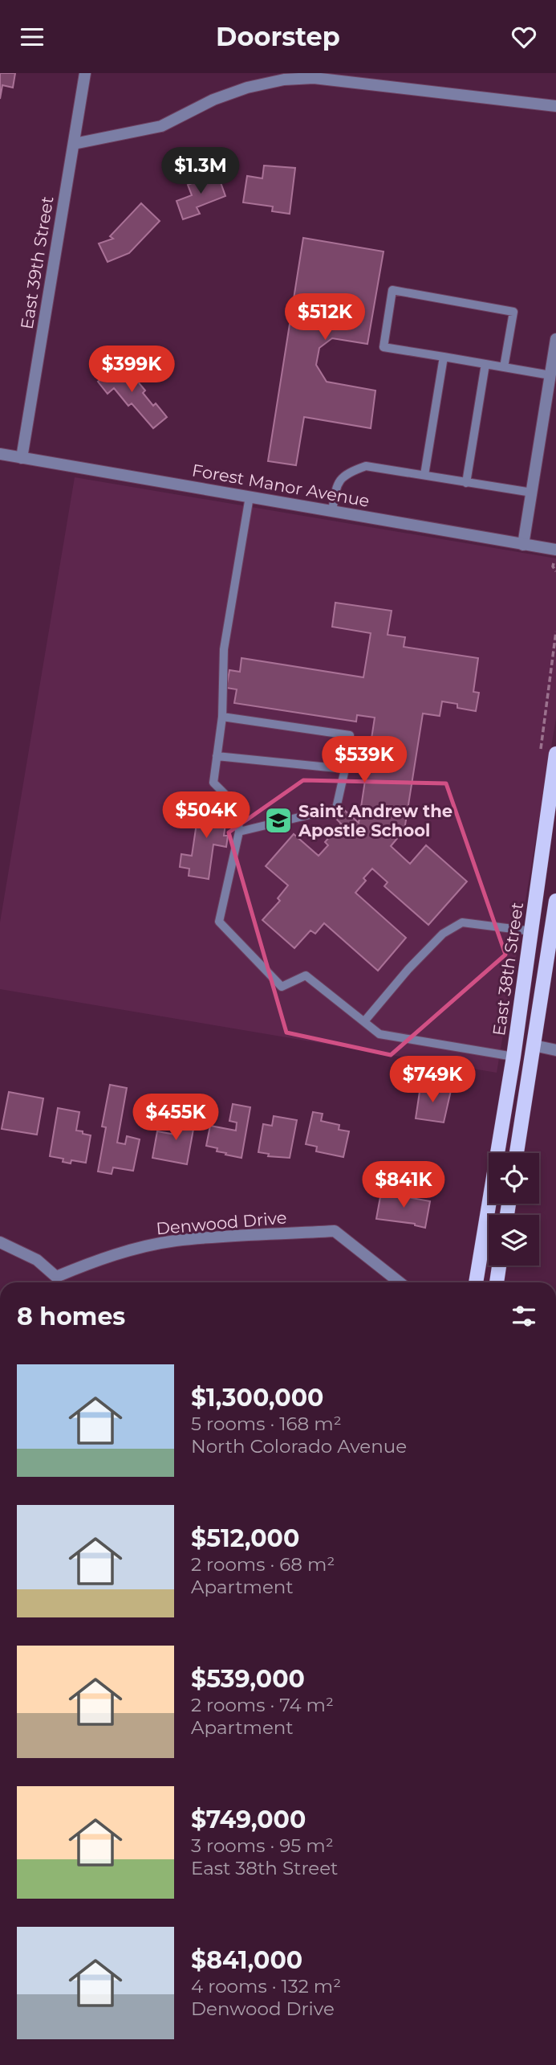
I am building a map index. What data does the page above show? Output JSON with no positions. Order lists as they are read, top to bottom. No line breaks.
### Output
{"streets":{"main road":["East 38th Street"],"street":["East 39th Street","Forest Manor Avenue","Denwood Drive"]},"crossings":[["East 39th Street","Forest Manor Avenue"]],"places":{"school or university":["Saint Andrew the Apostle School"]},"page":{"header":"Doorstep","price":["$1.3M","$512K","$399K","$539K","$504K","$749K","$455K","$841K"],"heading":"8 homes","list":[{"name":"$1,300,000","note":"5 rooms · 168 m² · North Colorado Avenue"},{"name":"$512,000","note":"2 rooms · 68 m² · Apartment"},{"name":"$539,000","note":"2 rooms · 74 m² · Apartment"},{"name":"$749,000","note":"3 rooms · 95 m² · East 38th Street"},{"name":"$841,000","note":"4 rooms · 132 m² · Denwood Drive"}]}}
